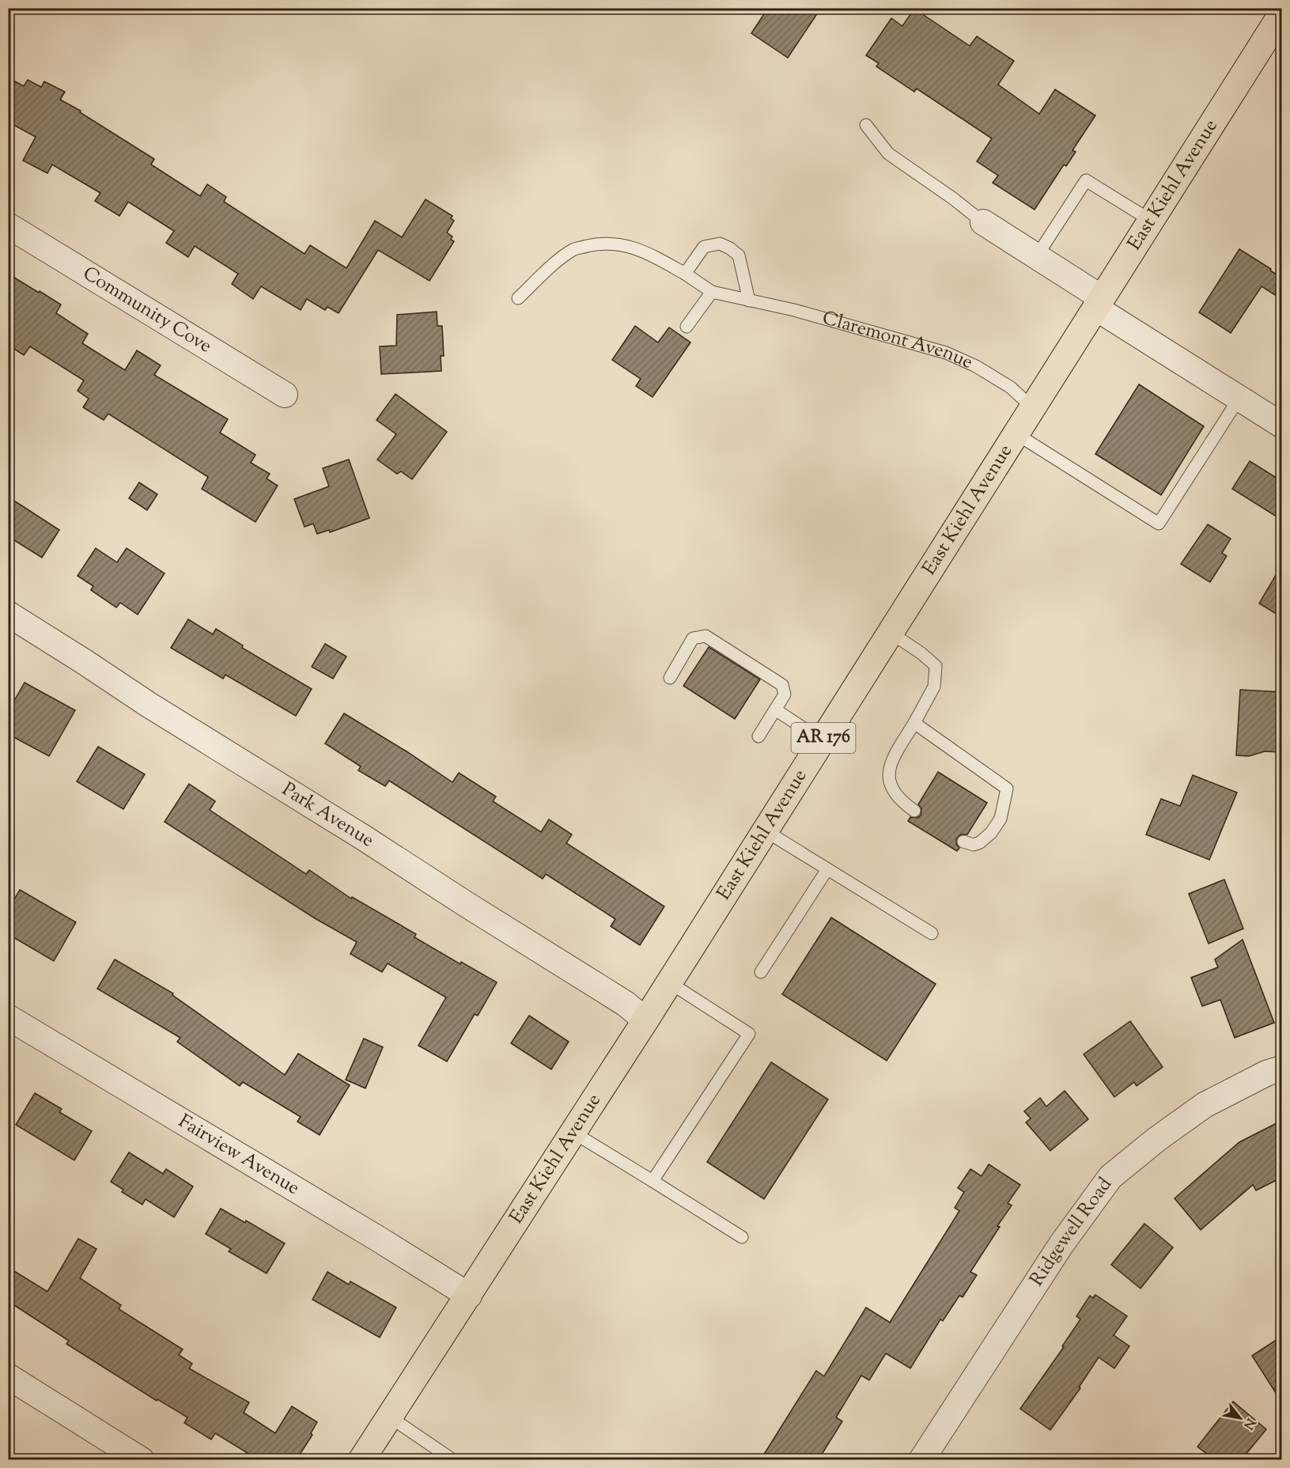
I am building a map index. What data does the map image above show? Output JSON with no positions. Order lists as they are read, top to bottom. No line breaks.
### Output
{"streets":{"main road":["East Kiehl Avenue","AR 176"],"street":["Community Cove","Park Avenue","Fairview Avenue","Ridgewell Road"],"lane":["Claremont Avenue"]},"crossings":[["East Kiehl Avenue","Claremont Avenue"],["East Kiehl Avenue","Park Avenue"],["East Kiehl Avenue","Fairview Avenue"]],"north":"bottom right"}
